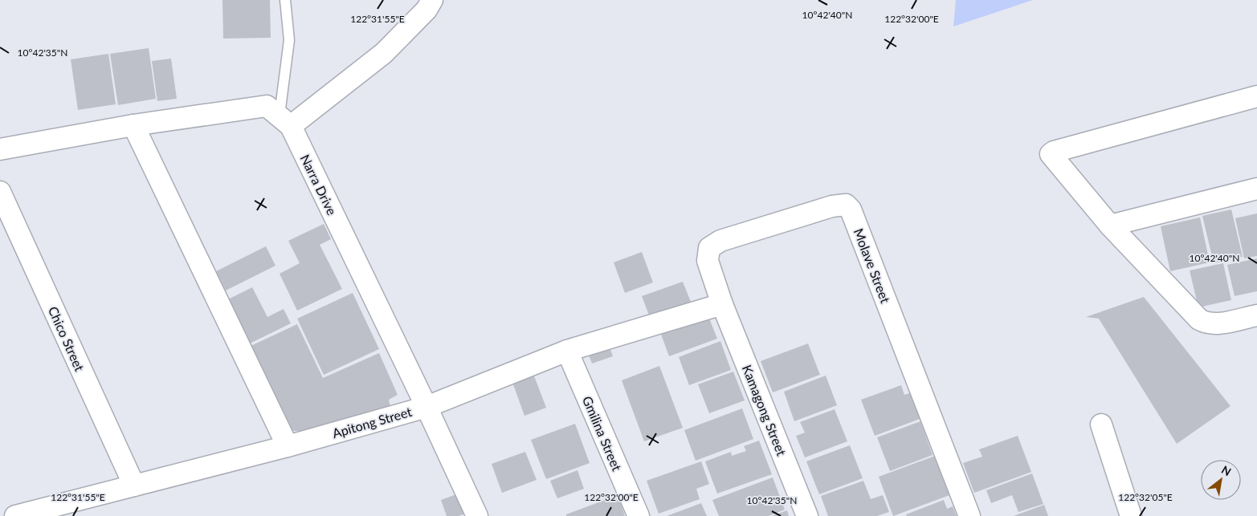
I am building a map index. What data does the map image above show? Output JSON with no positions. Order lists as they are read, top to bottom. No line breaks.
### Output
{"streets":{"street":["Narra Drive","Molave Street","Chico Street","Kamagong Street","Apitong Street","Gmilina Street"]},"crossings":[["Narra Drive","Apitong Street"],["Molave Street","Kamagong Street"],["Molave Street","Apitong Street"],["Chico Street","Apitong Street"],["Kamagong Street","Apitong Street"],["Apitong Street","Gmilina Street"]],"north":"top right","coordinates":["10°42'40\"N","122°31'55\"E","122°32'00\"E","10°42'35\"N","122°32'05\"E"]}
